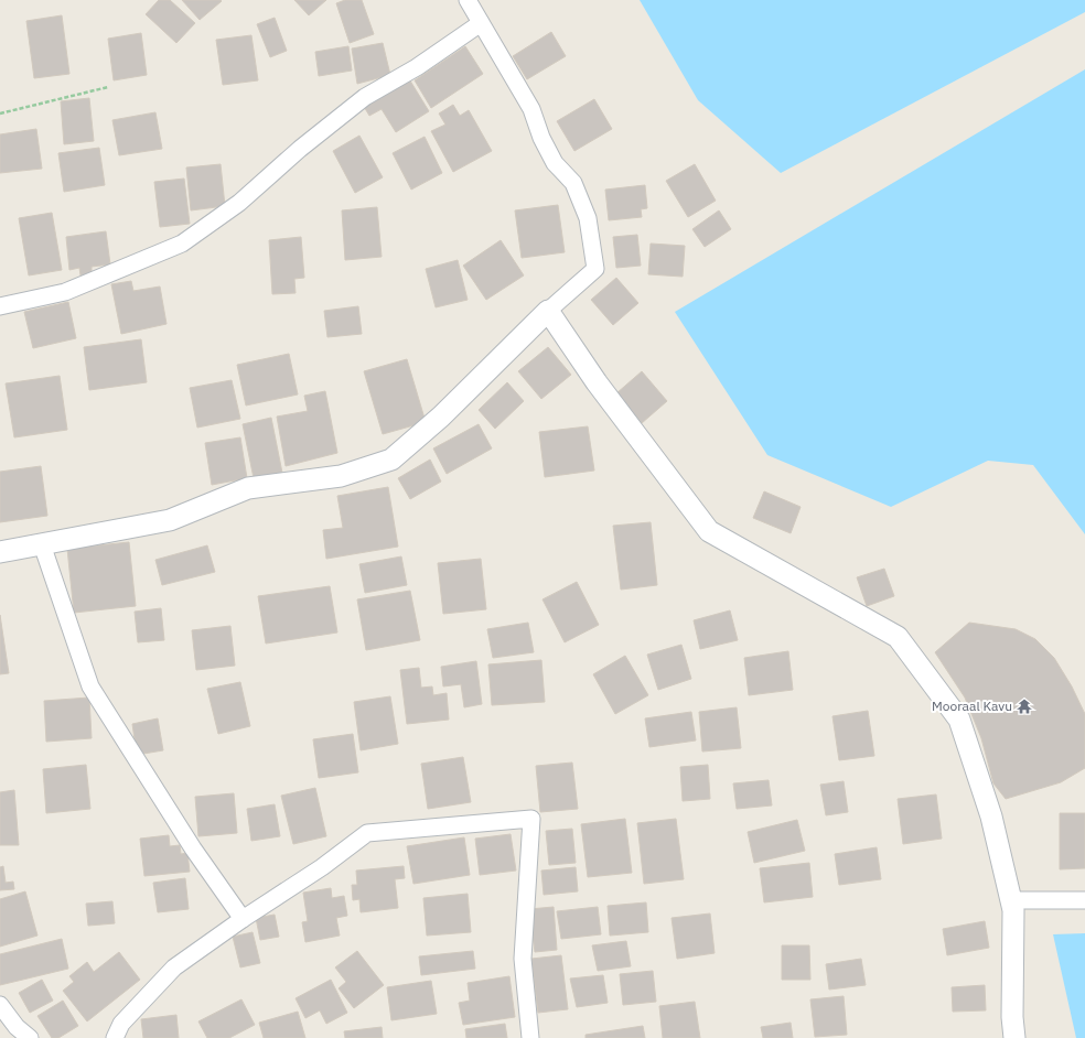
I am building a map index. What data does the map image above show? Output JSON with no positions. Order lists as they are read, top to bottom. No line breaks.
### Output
{"places":{"temple":["Mooraal Kavu"]}}
